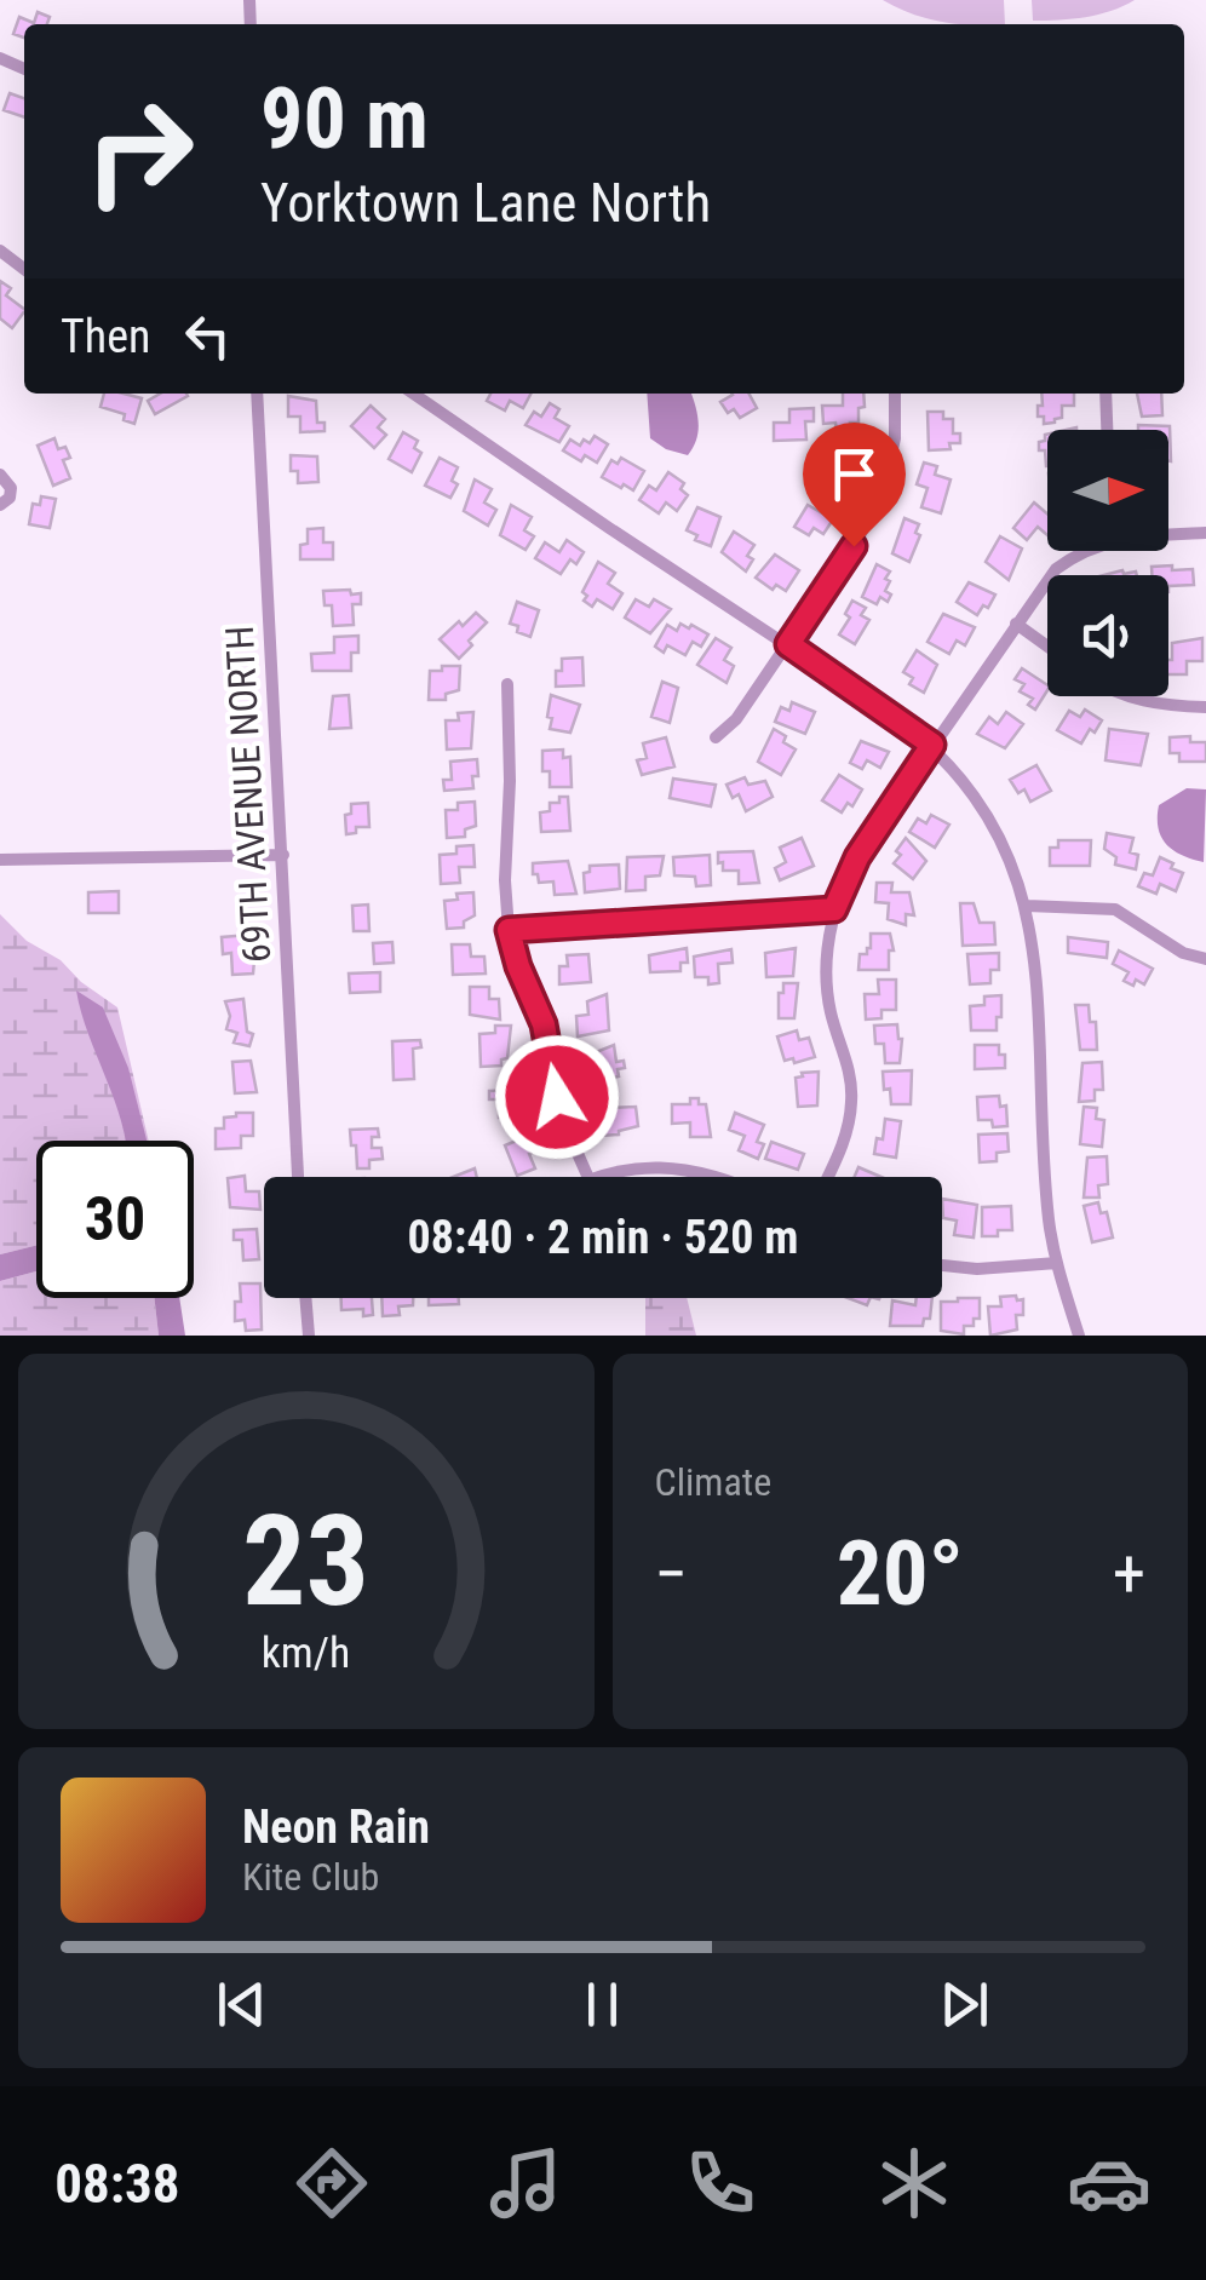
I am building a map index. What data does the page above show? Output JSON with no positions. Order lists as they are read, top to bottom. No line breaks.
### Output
{"streets":{"street":["69TH AVENUE NORTH"]},"north":"right","page":{"turn":["90 m","Yorktown Lane North"],"then":"Then","limit":"30","trip":"08:40 · 2 min · 520 m","tile":"Climate","heat":["−","20°","+"],"song":["Neon Rain","Kite Club"],"tabs":"08:38","gauge":["23","km/h"]}}
